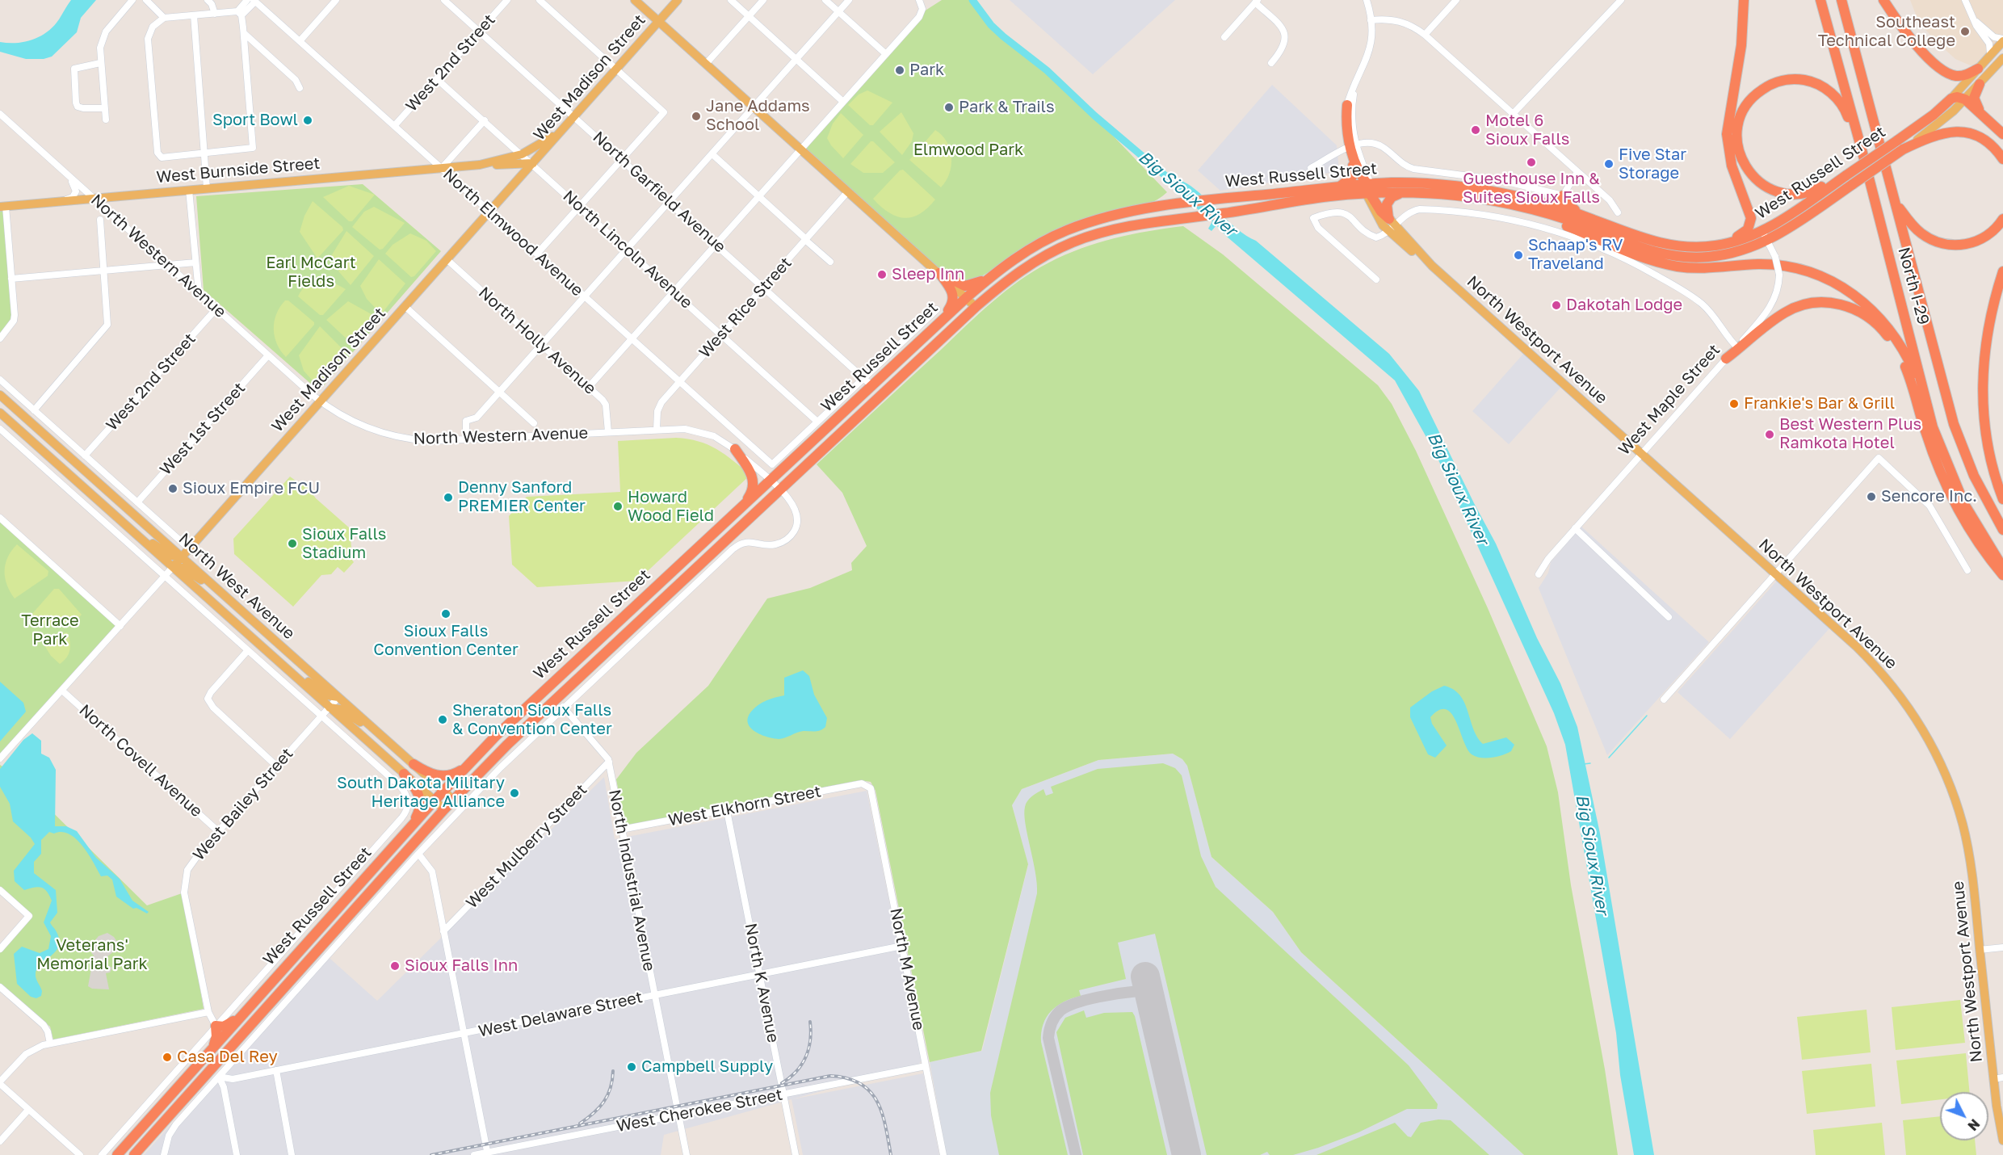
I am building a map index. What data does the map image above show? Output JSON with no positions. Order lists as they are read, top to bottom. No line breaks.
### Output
{"streets":{"highway":["West Russell Street","North I-29"],"main road":["West Madison Street","West Burnside Street","North Westport Avenue","North West Avenue"],"street":["West 2nd Street","North Garfield Avenue","North Elmwood Avenue","North Lincoln Avenue","North Western Avenue","West Rice Street","North Holly Avenue","West Maple Street","West 1st Street","North Covell Avenue","West Bailey Street","West Elkhorn Street","West Mulberry Street","North Industrial Avenue","North M Avenue","North K Avenue","West Delaware Street","West Cherokee Street"]},"crossings":[["West 2nd Street","North Garfield Avenue"],["West 2nd Street","North Elmwood Avenue"],["West 2nd Street","North Lincoln Avenue"],["West 2nd Street","North Western Avenue"],["West 2nd Street","North West Avenue"],["West Madison Street","West Burnside Street"],["West Madison Street","North Garfield Avenue"],["West Madison Street","North Elmwood Avenue"],["West Madison Street","North Lincoln Avenue"],["West Madison Street","North Western Avenue"],["West Madison Street","North Holly Avenue"],["West Madison Street","North West Avenue"],["West Madison Street","North Covell Avenue"],["West Burnside Street","North Elmwood Avenue"],["West Burnside Street","North Lincoln Avenue"],["West Burnside Street","North Western Avenue"],["West Russell Street","North Garfield Avenue"],["West Russell Street","North Elmwood Avenue"],["West Russell Street","North Lincoln Avenue"],["West Russell Street","North Western Avenue"],["West Russell Street","West Maple Street"],["West Russell Street","North West Avenue"],["West Russell Street","West Bailey Street"],["North Garfield Avenue","West Rice Street"],["North Elmwood Avenue","West Rice Street"],["North Lincoln Avenue","West Rice Street"],["North Western Avenue","West Rice Street"],["North Western Avenue","North Holly Avenue"],["North Western Avenue","West 1st Street"],["North Westport Avenue","West Maple Street"],["West 1st Street","North West Avenue"],["North West Avenue","West Bailey Street"],["North Covell Avenue","West Bailey Street"],["West Elkhorn Street","North Industrial Avenue"],["West Elkhorn Street","North M Avenue"],["West Elkhorn Street","North K Avenue"],["West Mulberry Street","North Industrial Avenue"],["North Industrial Avenue","West Delaware Street"],["North Industrial Avenue","West Cherokee Street"],["North M Avenue","West Delaware Street"],["North M Avenue","West Cherokee Street"],["North K Avenue","West Delaware Street"],["North K Avenue","West Cherokee Street"]],"water":["Big Sioux River"],"parks":["Elmwood Park","Earl McCart Fields","Terrace Park","Veterans' Memorial Park"],"places":["Southeast Technical College","Park","Park & Trails","Jane Addams School","Sport Bowl","Motel 6 Sioux Falls","Guesthouse Inn & Suites Sioux Falls","Five Star Storage","Schaap's RV Traveland","Sleep Inn","Dakotah Lodge","Frankie's Bar & Grill","Best Western Plus Ramkota Hotel","Sioux Empire FCU","Sencore Inc.","Denny Sanford PREMIER Center","Howard Wood Field","Sioux Falls Stadium","Sioux Falls Convention Center","Sheraton Sioux Falls & Convention Center","South Dakota Military Heritage Alliance","Sioux Falls Inn","Casa Del Rey","Campbell Supply"],"north":"bottom right"}
